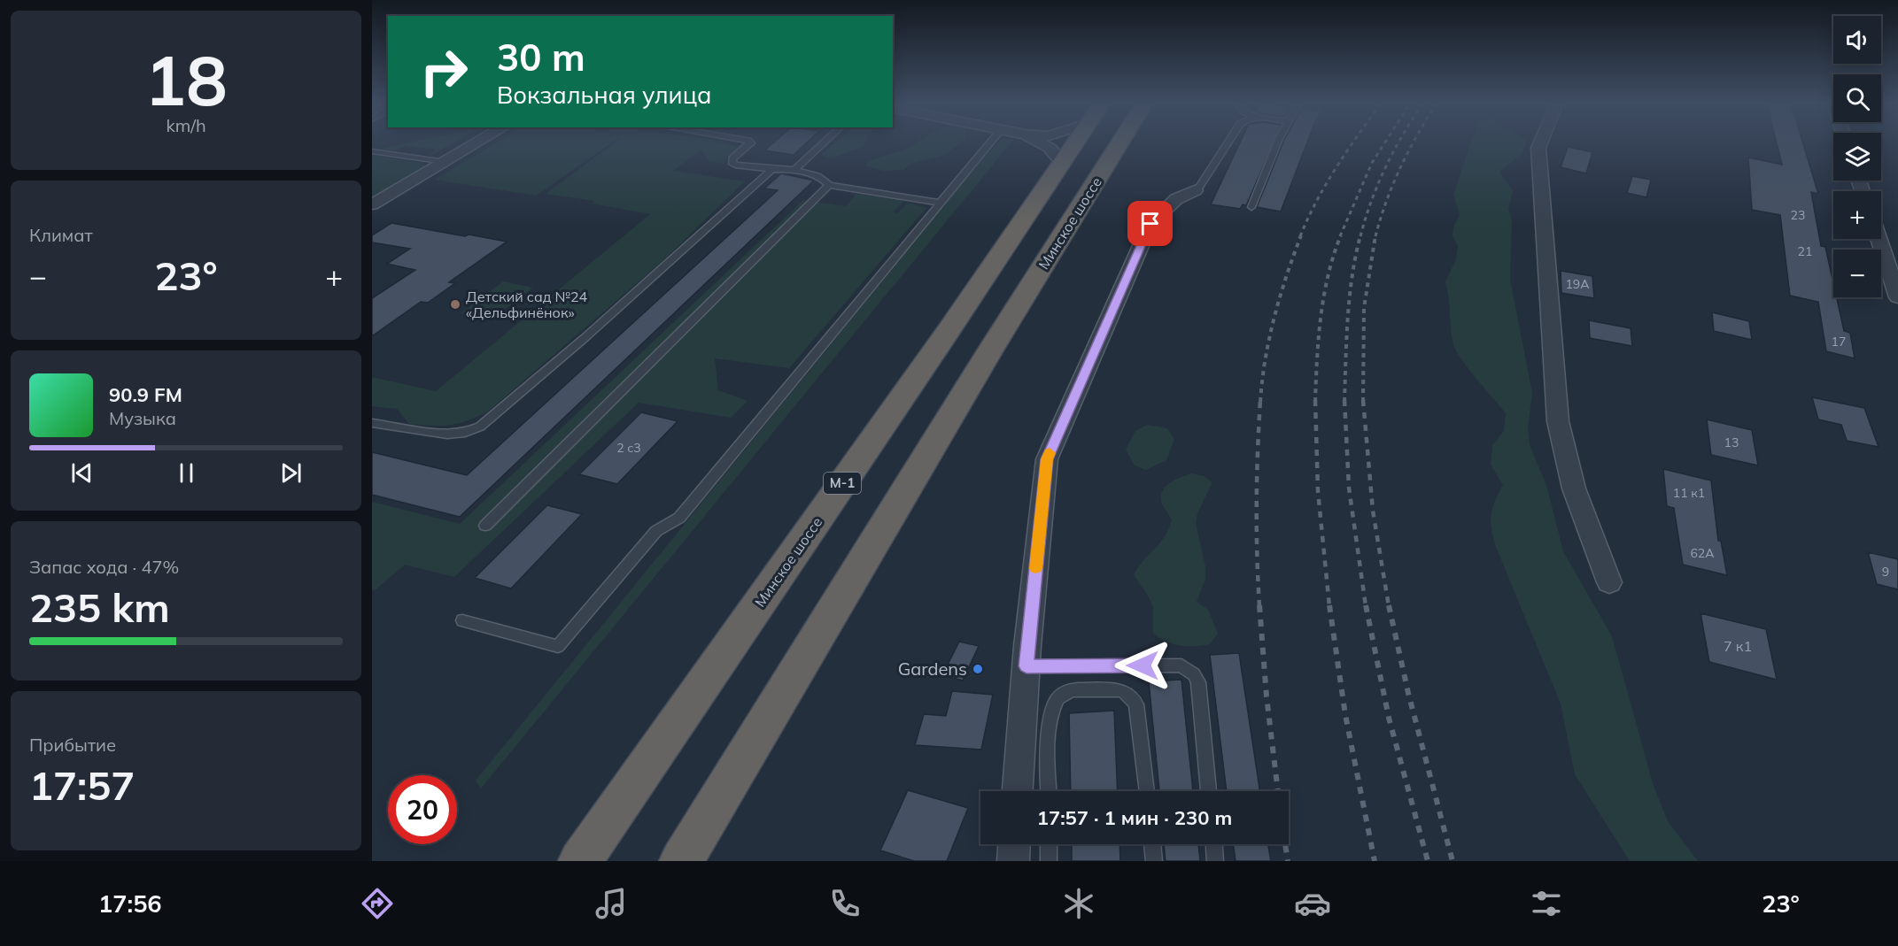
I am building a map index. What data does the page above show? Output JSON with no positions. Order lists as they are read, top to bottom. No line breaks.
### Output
{"streets":{"highway":["Минское шоссе","М-1"]},"places":["Детский сад №24 «Дельфинёнок»","Gardens"],"house_numbers":["23","21","19А","17","13","2 с3","11 к1","62А","9","7 к1"],"page":{"tile":[["18","km/h"],"Климат",["Запас хода · 47%","235 km"],["Прибытие","17:57"]],"map_buttons":["+","−"],"turn":["30 m","Вокзальная улица"],"heat":["−","23°","+"],"song":["90.9 FM","Музыка"],"limit":"20","trip":"17:57 · 1 мин · 230 m","tabs":["17:56","23°"]}}
